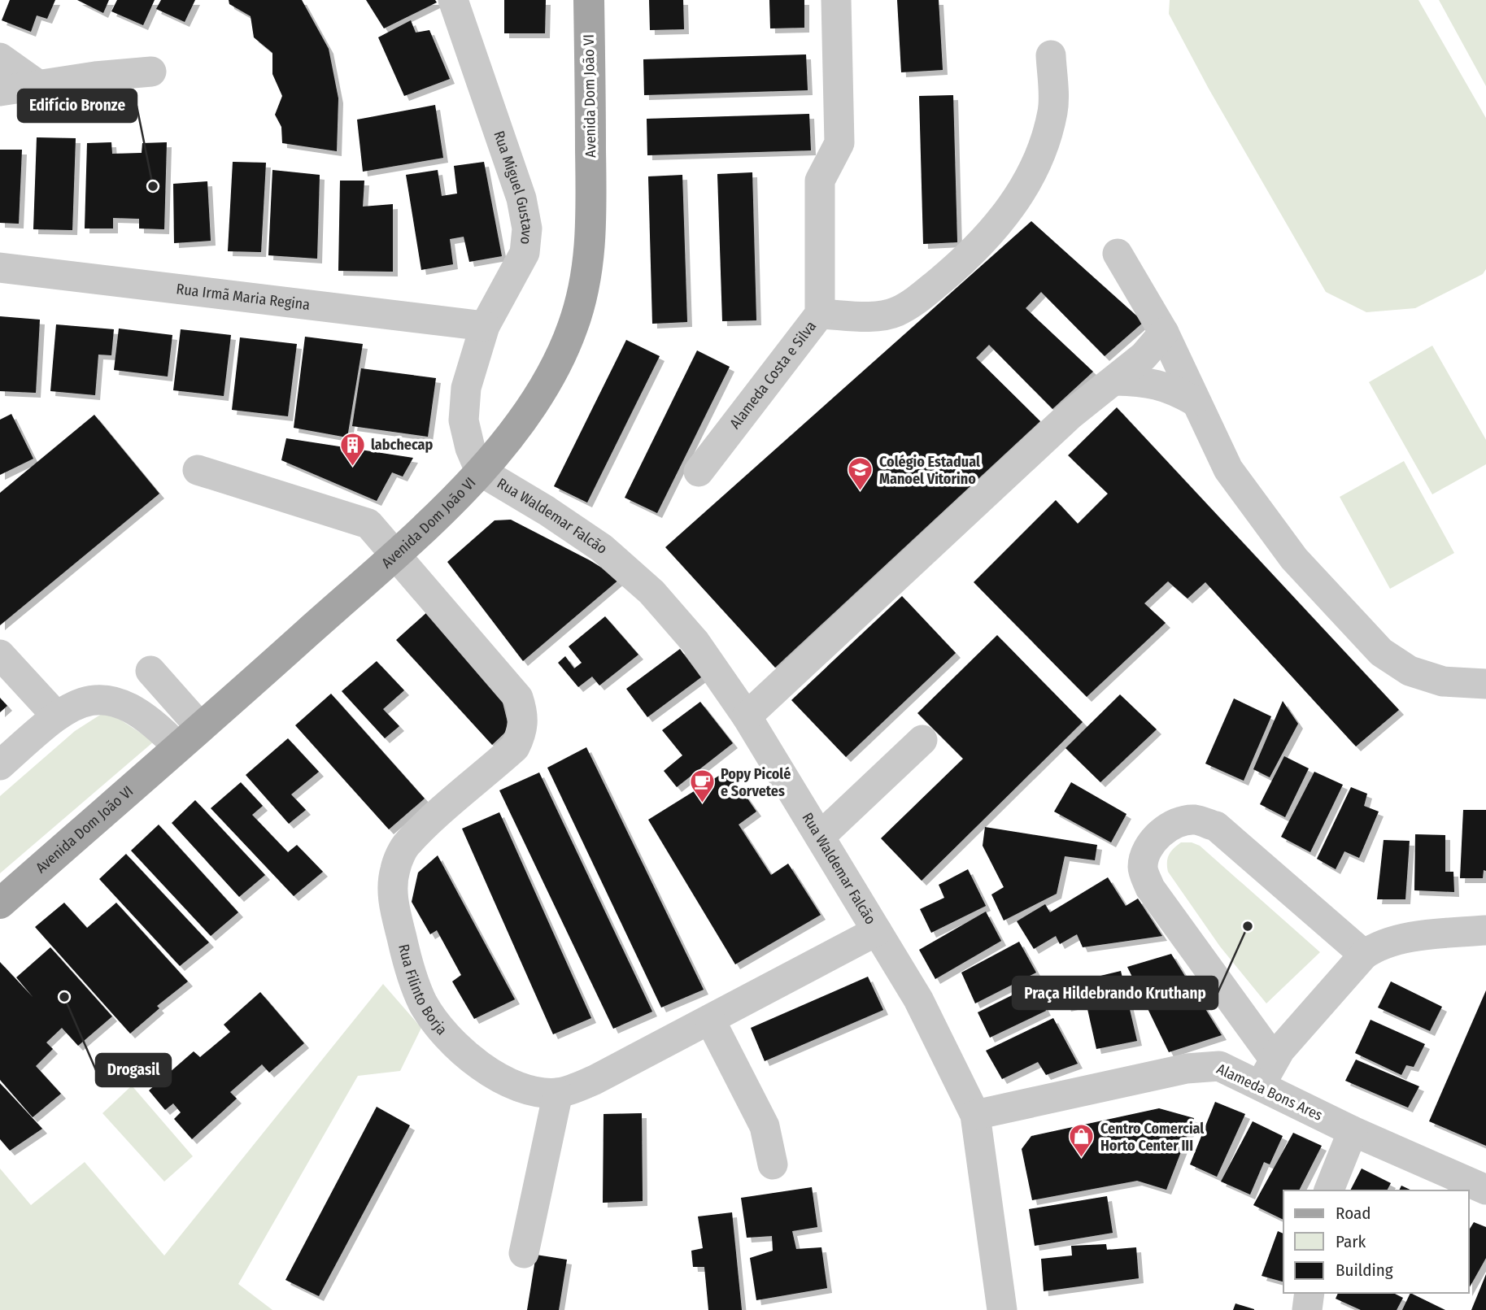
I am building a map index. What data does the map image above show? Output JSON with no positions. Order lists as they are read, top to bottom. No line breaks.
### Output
{"streets":{"main road":["Avenida Dom João VI"],"street":["Rua Miguel Gustavo","Rua Irmã Maria Regina","Alameda Costa e Silva","Rua Waldemar Falcão","Rua Filinto Borja","Alameda Bons Ares"]},"crossings":[["Avenida Dom João VI","Rua Miguel Gustavo"],["Avenida Dom João VI","Rua Waldemar Falcão"],["Avenida Dom João VI","Rua Filinto Borja"],["Rua Miguel Gustavo","Rua Irmã Maria Regina"],["Rua Miguel Gustavo","Rua Waldemar Falcão"],["Rua Waldemar Falcão","Rua Filinto Borja"],["Rua Waldemar Falcão","Alameda Bons Ares"]],"places":{"other":["Edifício Bronze","Praça Hildebrando Kruthanp","Drogasil"],"building":["labchecap"],"school or university":["Colégio Estadual Manoel Vitorino"],"cafe":["Popy Picolé e Sorvetes"],"shop":["Centro Comercial Horto Center III"]},"legend":["Road","Park","Building"]}
